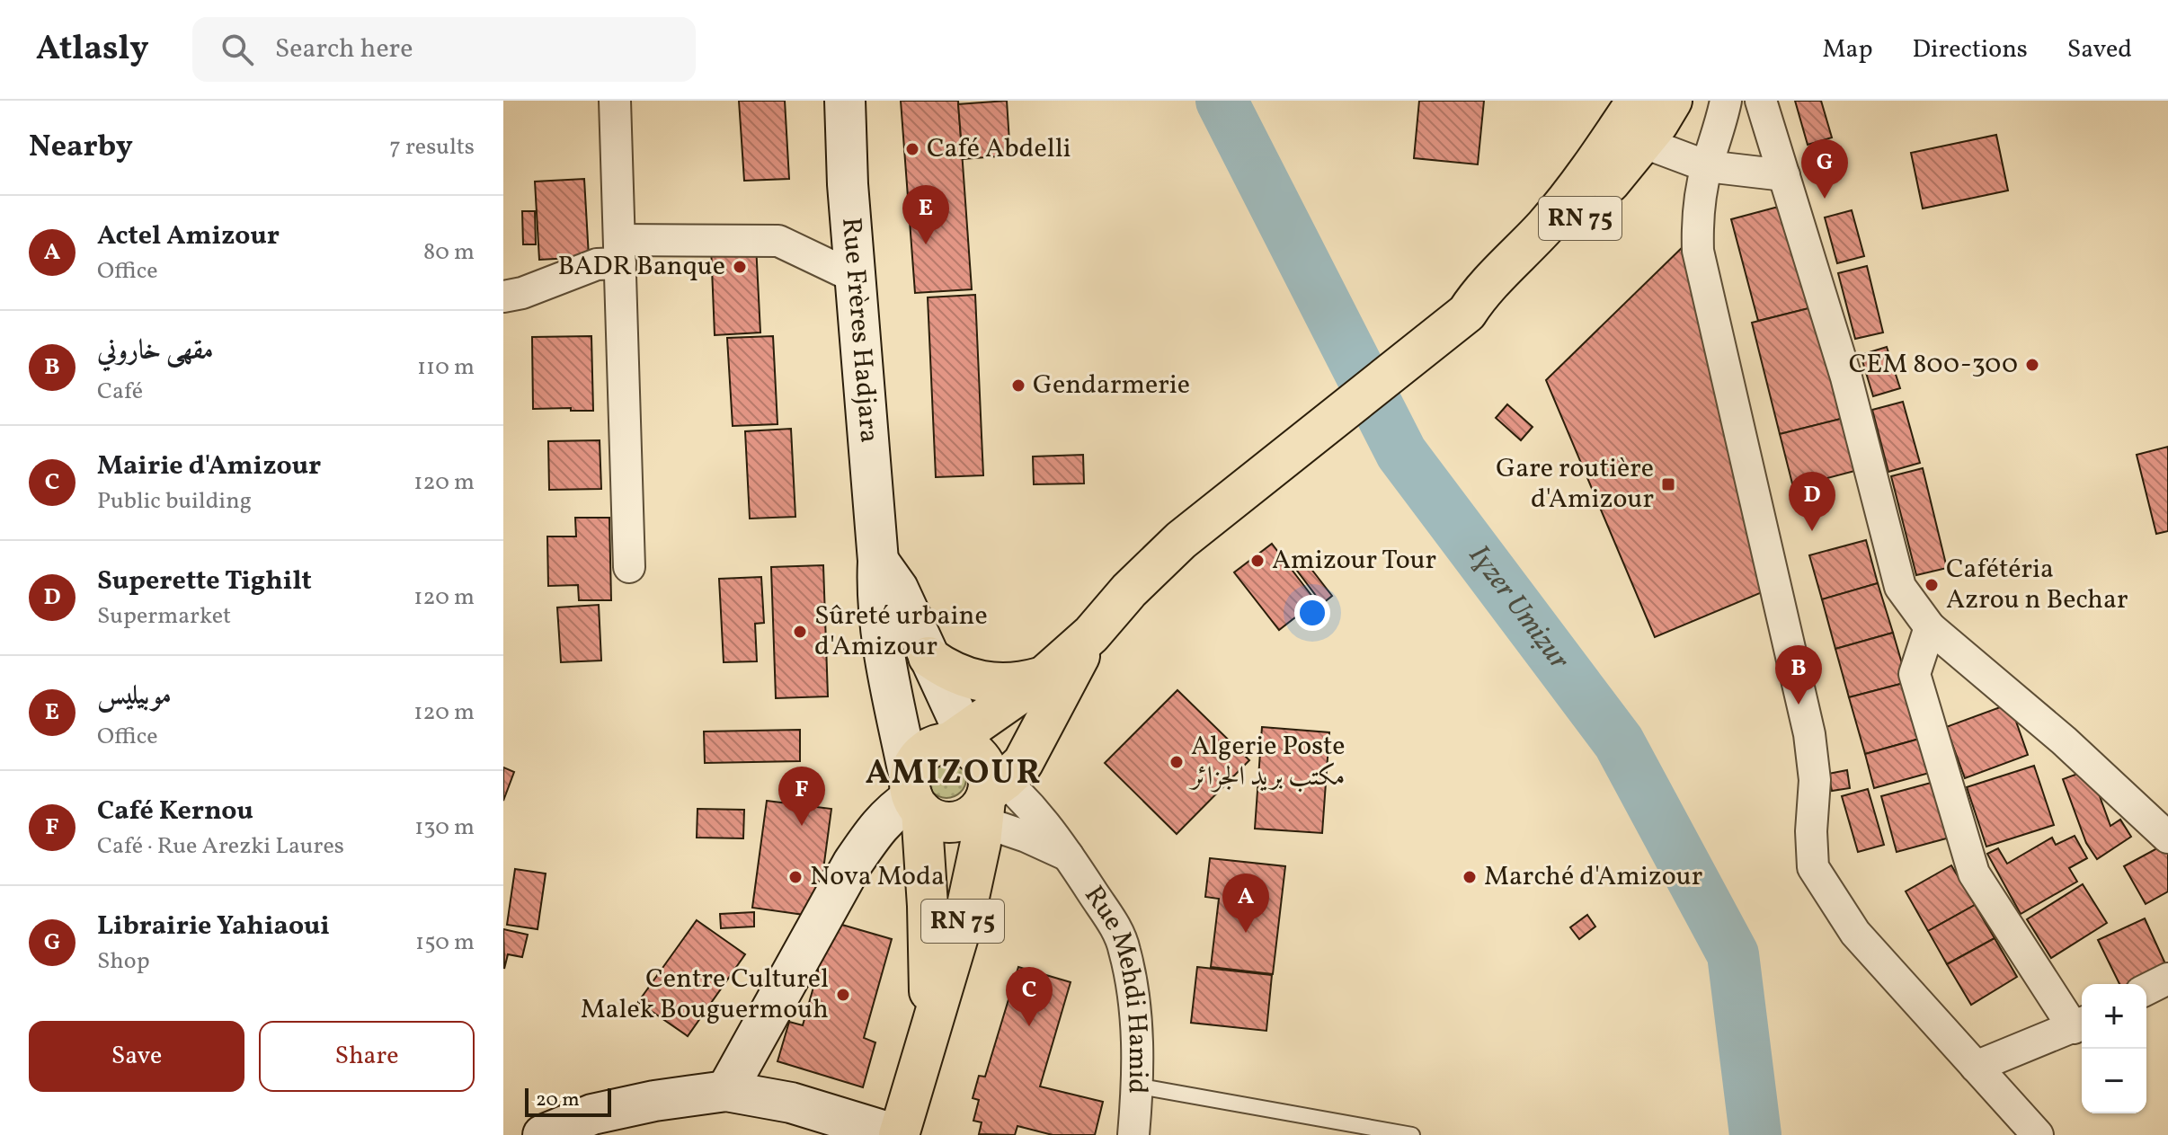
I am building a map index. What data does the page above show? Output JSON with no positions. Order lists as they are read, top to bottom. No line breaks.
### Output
{"streets":{"main road":["RN 75","Rue Frères Hadjara"],"street":["Rue Mehdi Hamid"]},"crossings":[["RN 75","Rue Frères Hadjara"],["RN 75","Rue Mehdi Hamid"],["Rue Frères Hadjara","Rue Mehdi Hamid"]],"districts":["AMIZOUR"],"water":["Iɣzer Umiẓur"],"places":{"other":["Café Abdelli","BADR Banque","CEM 800-300","Gendarmerie","Amizour Tour","Cafétéria Azrou n Bechar","Sûreté urbaine d'Amizour","Algerie Poste مكتب بريد الجزائر","Nova Moda","Marché d'Amizour","Centre Culturel Malek Bouguermouh"],"transit":["Gare routière d'Amizour"]},"scale_bar":"20 m","page":{"header":"Atlasly","search":"Search here","nav":["Map","Directions","Saved"],"heading":["Nearby","7 results"],"pins":["G","E","D","B","F","A","C"],"list":[{"mark":"A","name":"Actel Amizour","note":"Office","value":"80 m"},{"mark":"B","name":"مقهى خاروني","note":"Café","value":"110 m"},{"mark":"C","name":"Mairie d'Amizour","note":"Public building","value":"120 m"},{"mark":"D","name":"Superette Tighilt","note":"Supermarket","value":"120 m"},{"mark":"E","name":"موبيليس","note":"Office","value":"120 m"},{"mark":"F","name":"Café Kernou","note":"Café · Rue Arezki Laures","value":"130 m"},{"mark":"G","name":"Librairie Yahiaoui","note":"Shop","value":"150 m"}],"map_buttons":["+","−"],"buttons":["Save","Share"],"scale":"20 m"}}
